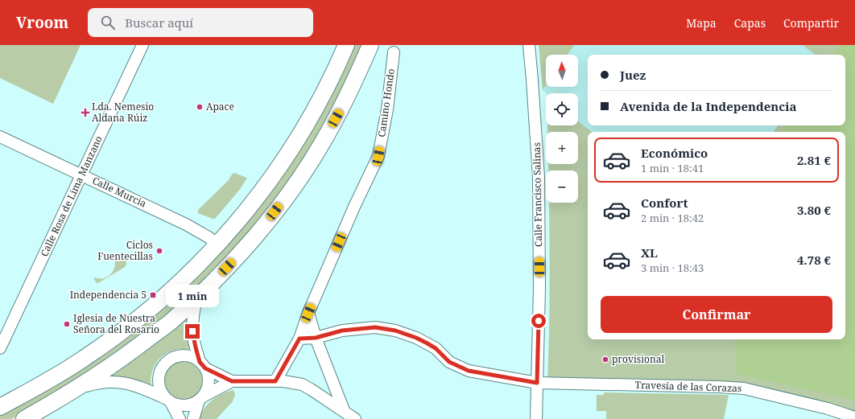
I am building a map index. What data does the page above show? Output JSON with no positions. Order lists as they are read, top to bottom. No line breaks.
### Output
{"streets":{"street":["Camino Hondo","Calle Murcia","Calle Francisco Salinas","Calle Rosa de Lima Manzano","Travesía de las Corazas"]},"crossings":[["Calle Murcia","Calle Rosa de Lima Manzano"],["Calle Francisco Salinas","Travesía de las Corazas"]],"places":{"other":["Apace","Ciclos Fuentecillas","Iglesia de Nuestra Señora del Rosario","provisional"],"health":["Lda. Nemesio Aldana Rúiz"],"transit":["Independencia 5"]},"north":"top","page":{"header":"Vroom","search":"Buscar aquí","nav":["Mapa","Capas","Compartir"],"map_buttons":["+","−"],"banner":["Juez","Avenida de la Independencia"],"list":[{"name":"Económico","note":"1 min · 18:41","value":"2.81 €"},{"name":"Confort","note":"2 min · 18:42","value":"3.80 €"},{"name":"XL","note":"3 min · 18:43","value":"4.78 €"}],"bubble":"1 min","buttons":"Confirmar"}}
